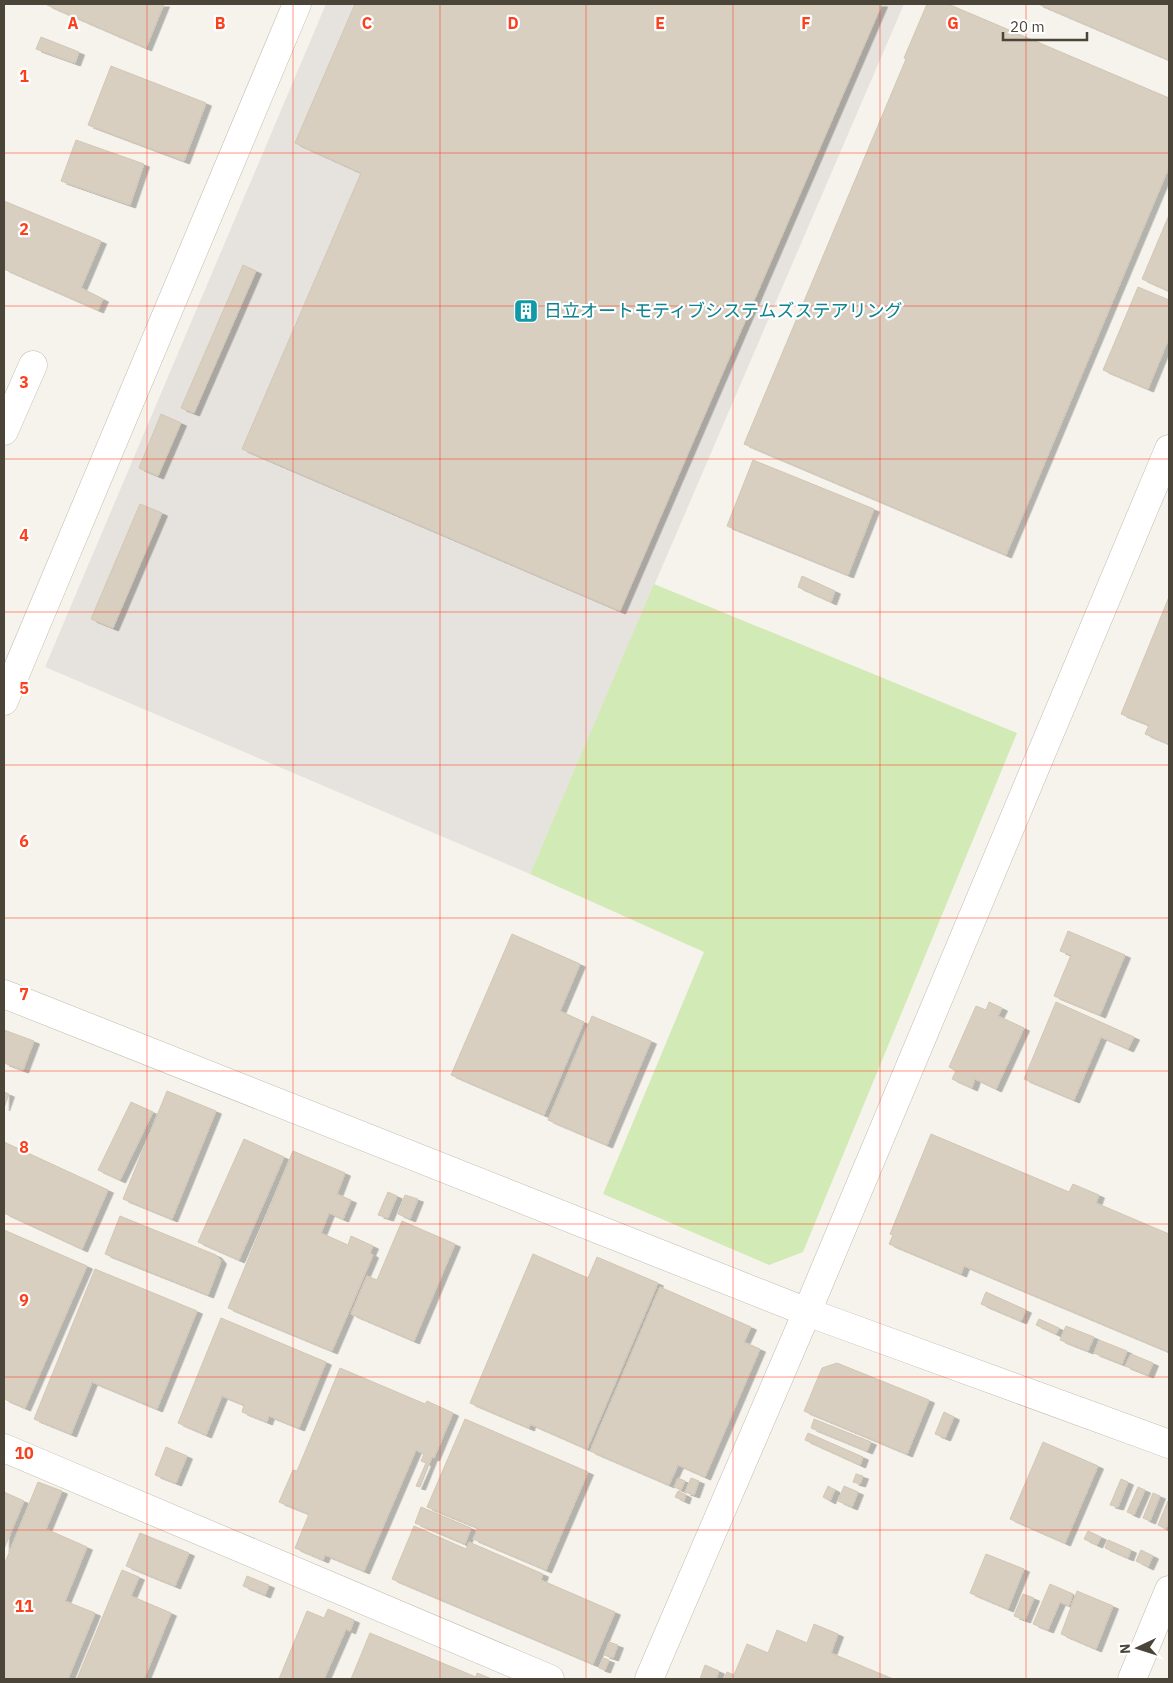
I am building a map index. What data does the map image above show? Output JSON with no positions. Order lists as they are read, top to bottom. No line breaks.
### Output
{"places":{"building":["日立オートモティブシステムズステアリング"]},"scale_bar":"20 m","north":"left","grid":{"columns":["A","B","C","D","E","F","G"],"rows":["1","2","3","4","5","6","7","8","9","10","11"]}}
